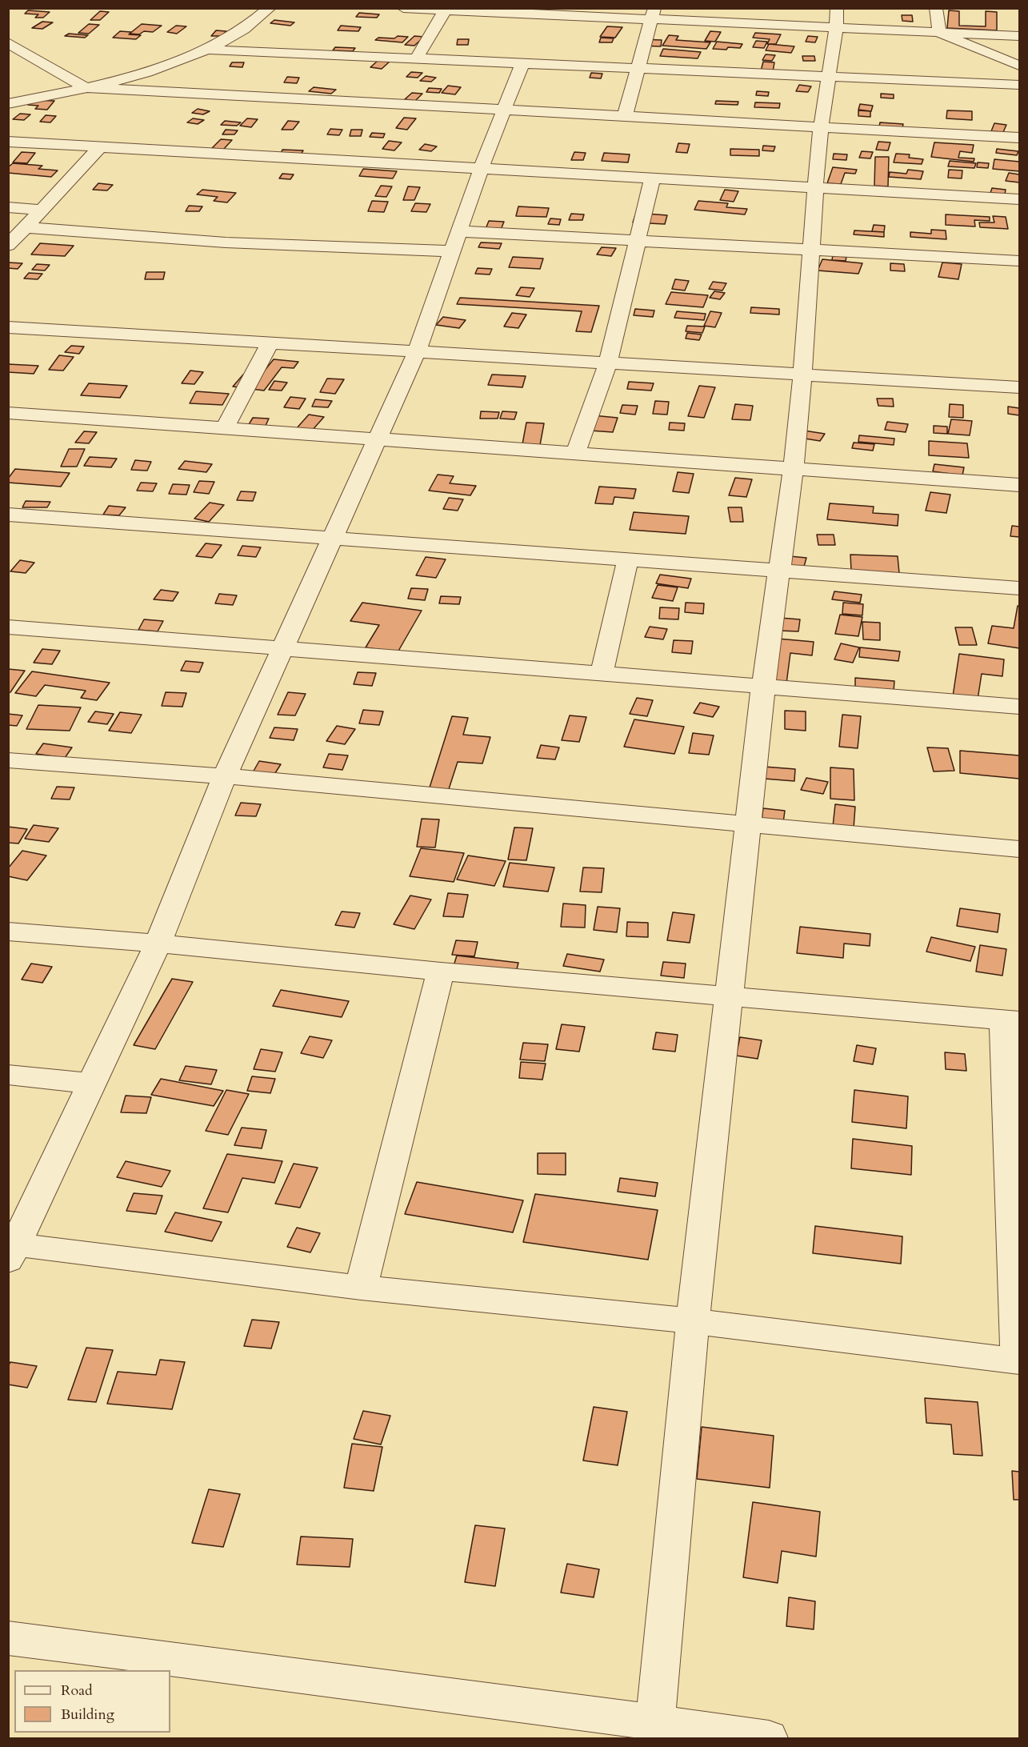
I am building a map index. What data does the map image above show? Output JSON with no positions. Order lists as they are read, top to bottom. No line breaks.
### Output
{"legend":["Road","Building"]}
